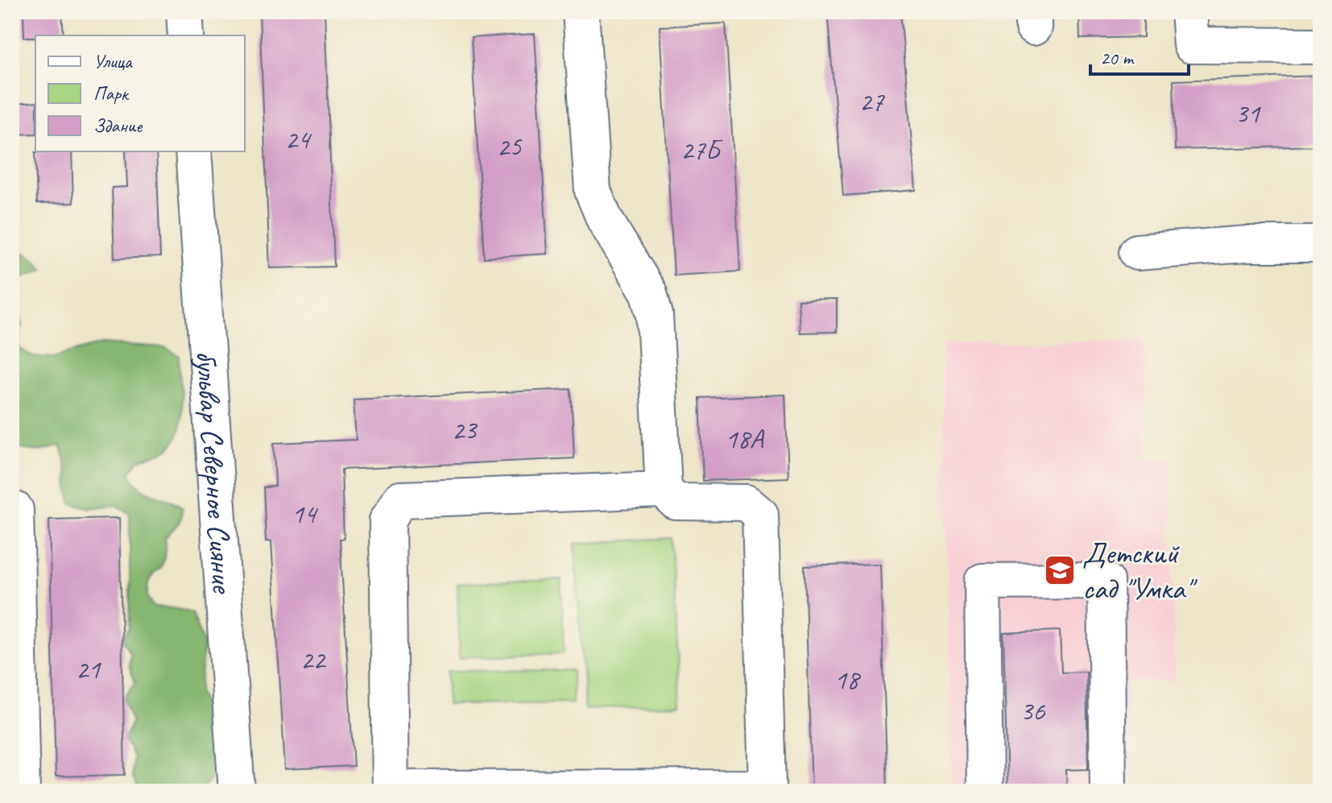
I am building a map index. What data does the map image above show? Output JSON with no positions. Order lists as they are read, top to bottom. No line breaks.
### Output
{"streets":{"street":["бульвар Северное Сияние"]},"places":{"school or university":["Детский сад \"Умка\""]},"house_numbers":["27","31","24","25","27Б","23","18А","14","22","21","18","36"],"legend":["Улица","Парк","Здание"],"scale_bar":"20 m"}
